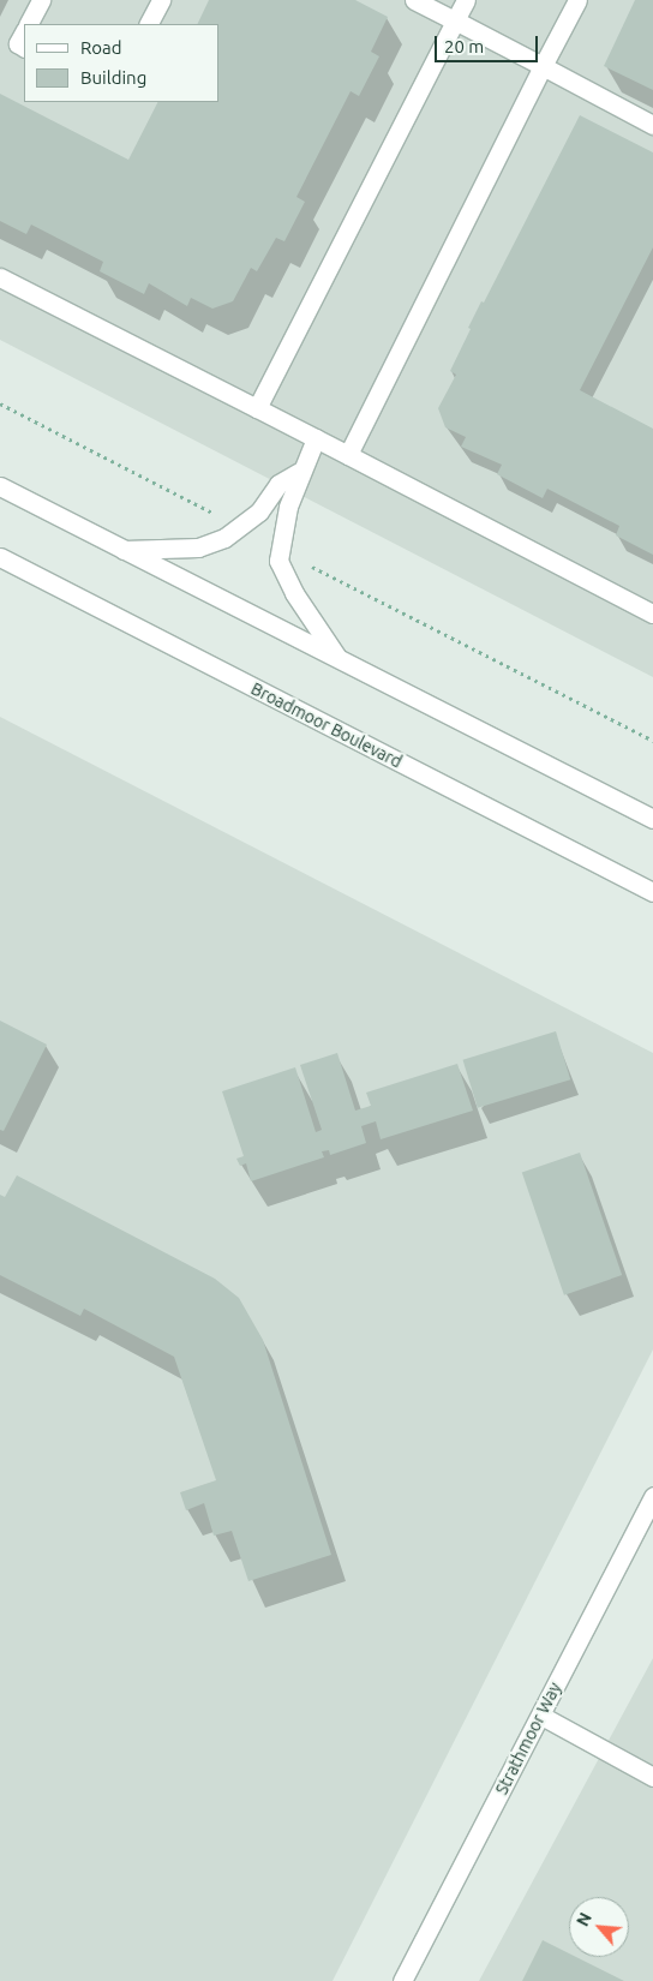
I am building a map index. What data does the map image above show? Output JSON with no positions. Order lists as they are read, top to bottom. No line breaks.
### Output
{"streets":{"main road":["Broadmoor Boulevard","Strathmoor Way"]},"legend":["Road","Building"],"scale_bar":"20 m","north":"top left"}
